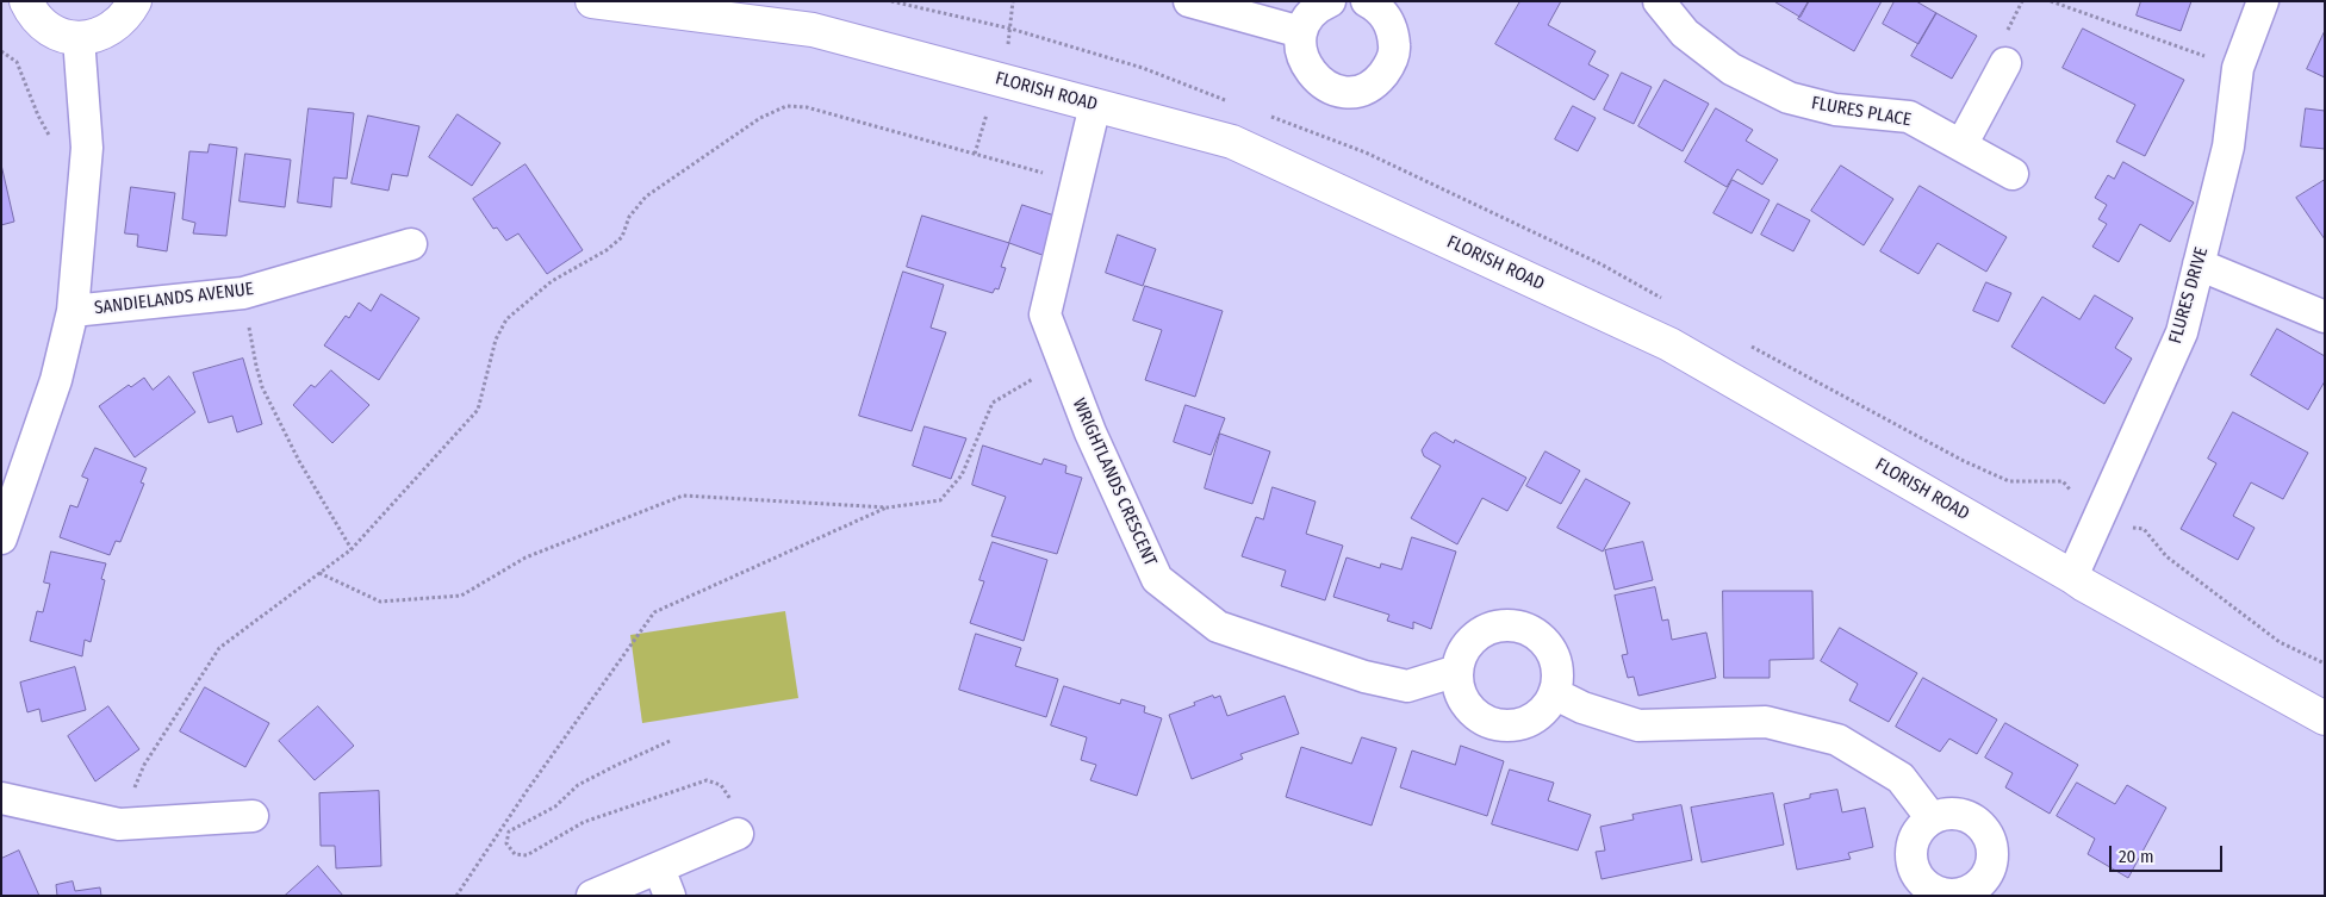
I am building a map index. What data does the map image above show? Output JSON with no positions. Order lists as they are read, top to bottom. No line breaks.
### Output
{"streets":{"street":["FLORISH ROAD","FLURES PLACE","FLURES DRIVE","SANDIELANDS AVENUE","WRIGHTLANDS CRESCENT"]},"crossings":[["FLORISH ROAD","FLURES DRIVE"],["FLORISH ROAD","WRIGHTLANDS CRESCENT"]],"scale_bar":"20 m"}
